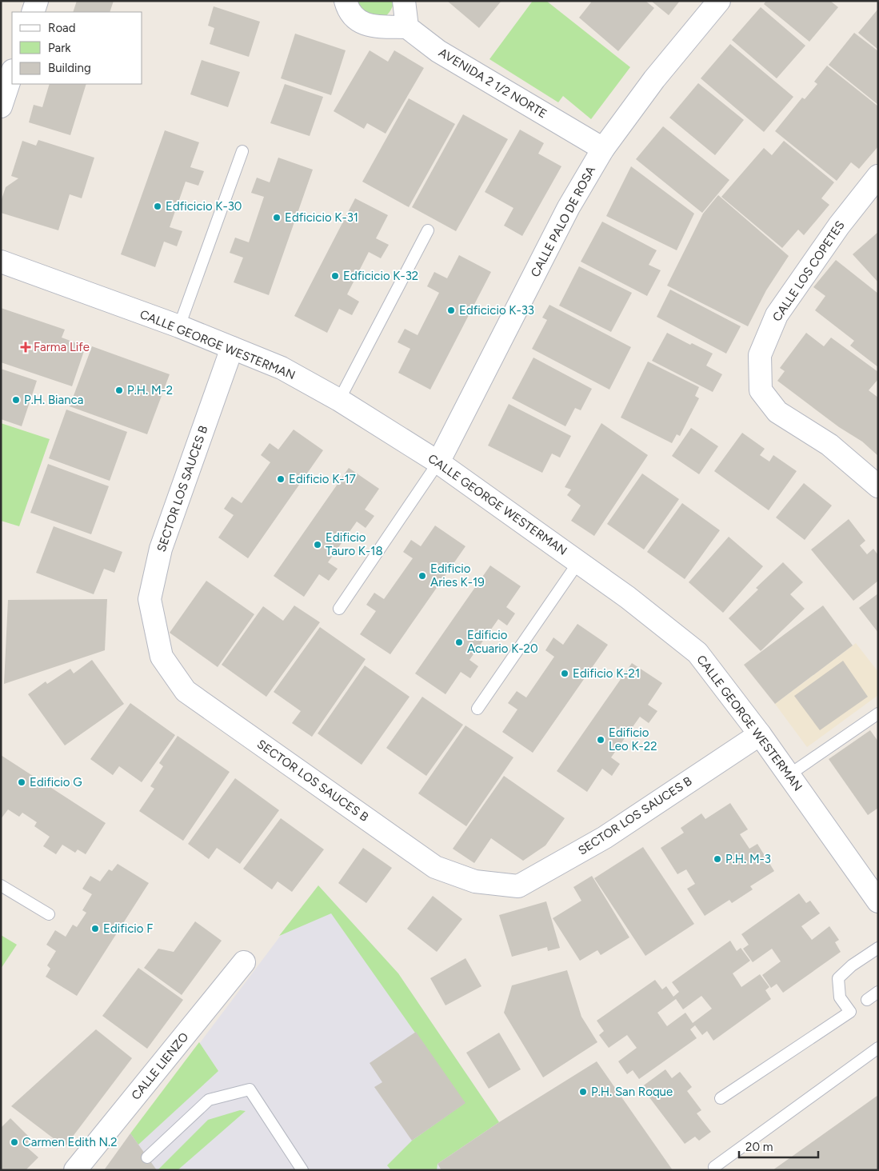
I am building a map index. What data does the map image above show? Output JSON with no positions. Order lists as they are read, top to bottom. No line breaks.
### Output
{"streets":{"street":["AVENIDA 2 1/2 NORTE","CALLE PALO DE ROSA","CALLE LOS COPETES","CALLE GEORGE WESTERMAN","SECTOR LOS SAUCES B","CALLE LIENZO"]},"crossings":[["AVENIDA 2 1/2 NORTE","CALLE PALO DE ROSA"],["CALLE PALO DE ROSA","CALLE GEORGE WESTERMAN"],["CALLE GEORGE WESTERMAN","SECTOR LOS SAUCES B"]],"places":{"other":["Edficicio K-30","Edficicio K-31","Edficicio K-32","Edficicio K-33","P.H. M-2","P.H. Bianca","Edificio K-17","Edificio Tauro K-18","Edificio Aries K-19","Edificio Acuario K-20","Edificio K-21","Edificio Leo K-22","Edificio G","P.H. M-3","Edificio F","P.H. San Roque","Carmen Edith N.2"],"health":["Farma Life"]},"legend":["Road","Park","Building"],"scale_bar":"20 m"}
